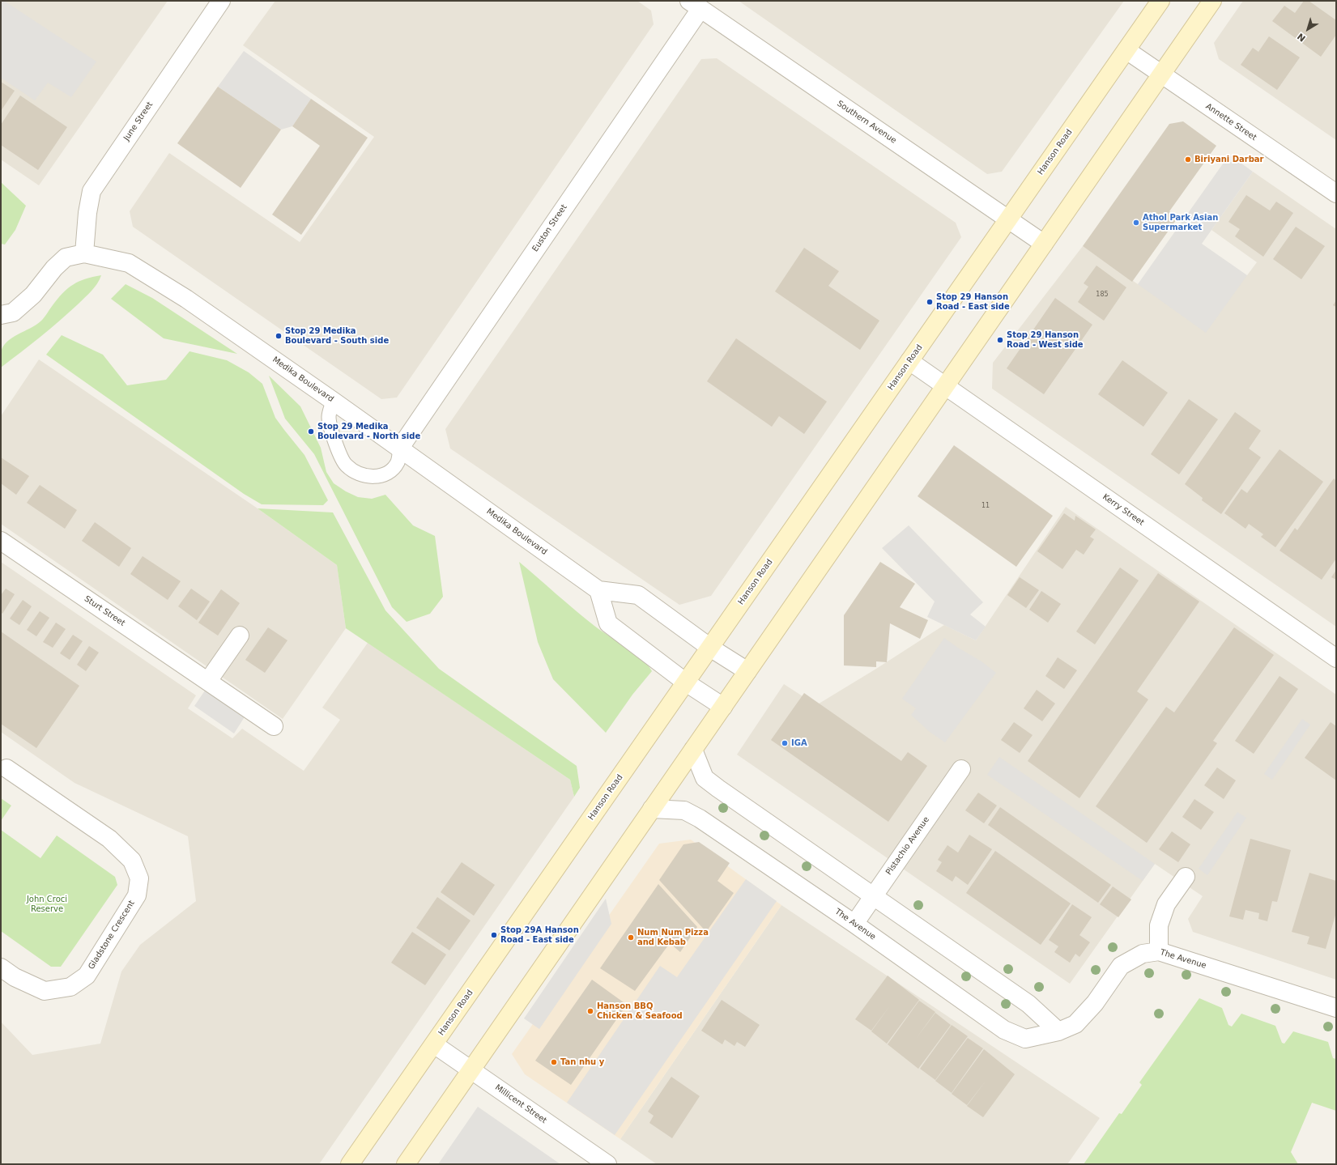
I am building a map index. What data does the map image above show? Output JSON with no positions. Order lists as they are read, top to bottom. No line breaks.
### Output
{"streets":{"main road":["Hanson Road"],"street":["June Street","Southern Avenue","Annette Street","Euston Street","Medika Boulevard","Kerry Street","Sturt Street","Pistachio Avenue","The Avenue","Gladstone Crescent","Millicent Street"]},"crossings":[["June Street","Medika Boulevard"],["Southern Avenue","Hanson Road"],["Southern Avenue","Euston Street"],["Annette Street","Hanson Road"],["Hanson Road","Medika Boulevard"],["Hanson Road","Kerry Street"],["Hanson Road","Millicent Street"],["Euston Street","Medika Boulevard"],["Pistachio Avenue","The Avenue"]],"parks":["John Croci Reserve"],"places":["Biriyani Darbar","Athol Park Asian Supermarket","Stop 29 Hanson Road - East side","Stop 29 Medika Boulevard - South side","Stop 29 Hanson Road - West side","Stop 29 Medika Boulevard - North side","IGA","Stop 29A Hanson Road - East side","Num Num Pizza and Kebab","Hanson BBQ Chicken & Seafood","Tan nhu y"],"house_numbers":["185","11"],"north":"bottom left"}
